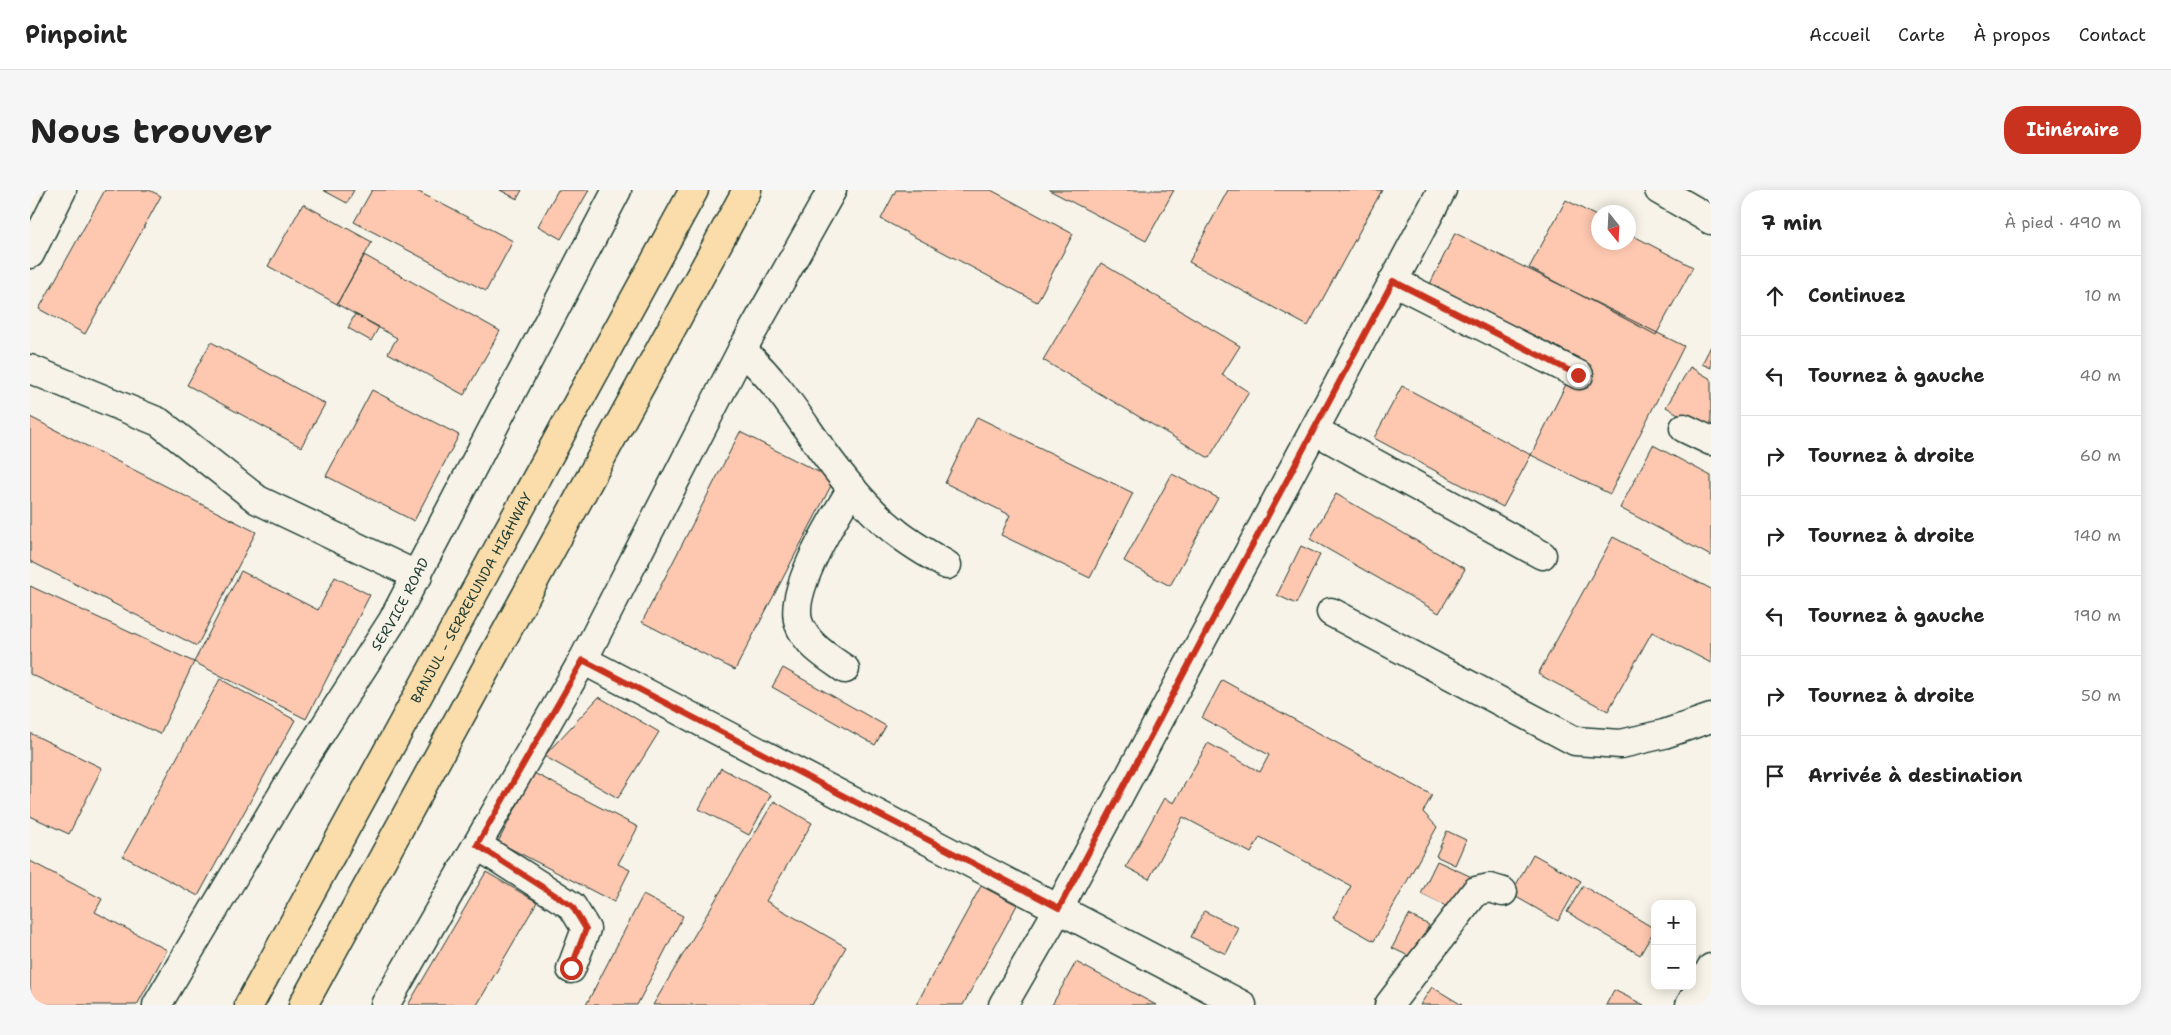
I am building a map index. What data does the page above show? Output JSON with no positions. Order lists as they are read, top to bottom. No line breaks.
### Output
{"streets":{"highway":["BANJUL - SERREKUNDA HIGHWAY"],"street":["SERVICE ROAD"]},"north":"bottom","page":{"header":"Pinpoint","nav":["Accueil","Carte","À propos","Contact"],"buttons":"Itinéraire","title":"Nous trouver","heading":["7 min","À pied · 490 m"],"list":[["Continuez","10 m"],["Tournez à gauche","40 m"],["Tournez à droite","60 m"],["Tournez à droite","140 m"],["Tournez à gauche","190 m"],["Tournez à droite","50 m"],"Arrivée à destination"],"map_buttons":["+","−"]}}
